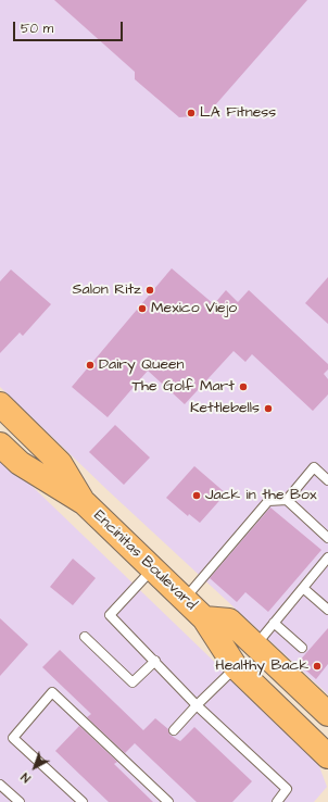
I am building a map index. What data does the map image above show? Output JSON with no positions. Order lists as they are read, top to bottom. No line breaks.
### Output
{"streets":{"main road":["Encinitas Boulevard"]},"places":["LA Fitness","Salon Ritz","Mexico Viejo","Dairy Queen","The Golf Mart","Kettlebells","Jack in the Box","Healthy Back"],"scale_bar":"50 m","north":"bottom left"}
